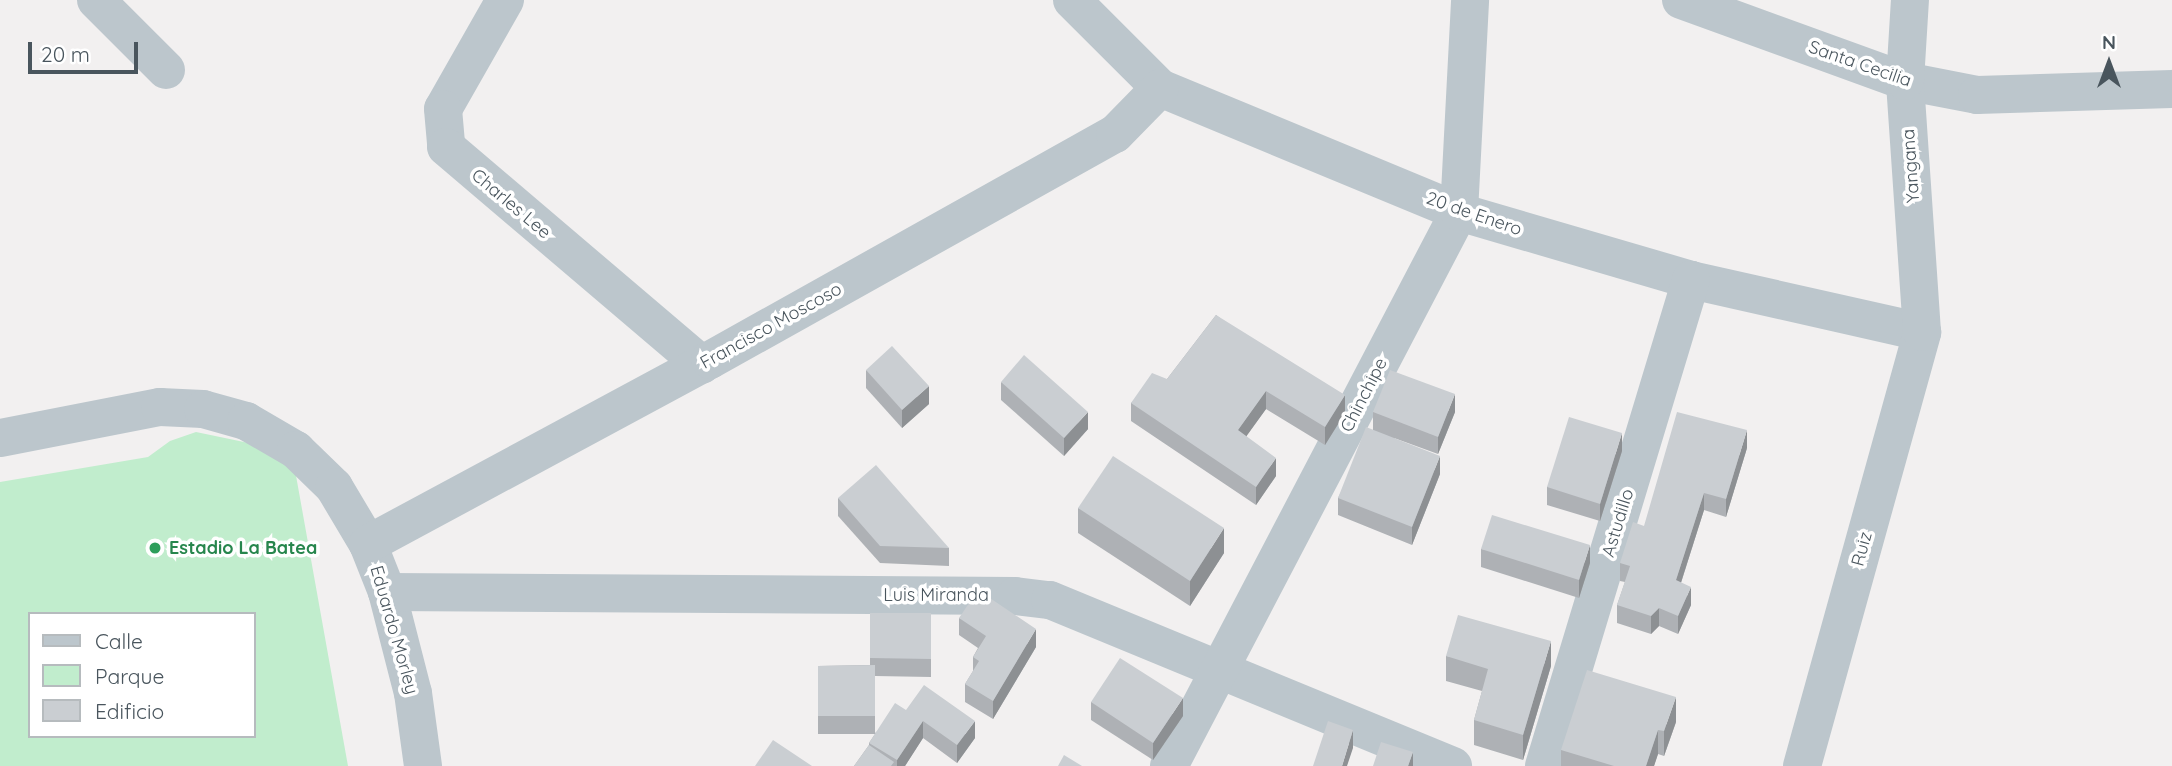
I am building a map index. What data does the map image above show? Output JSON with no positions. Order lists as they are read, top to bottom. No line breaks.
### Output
{"streets":{"street":["Santa Cecilia","Yangana","Charles Lee","20 de Enero","Francisco Moscoso","Chinchipe","Astudillo","Ruiz","Luis Miranda","Eduardo Morley"]},"crossings":[["Santa Cecilia","Yangana"],["Yangana","20 de Enero"],["Yangana","Ruiz"],["Charles Lee","Francisco Moscoso"],["20 de Enero","Francisco Moscoso"],["20 de Enero","Chinchipe"],["20 de Enero","Astudillo"],["20 de Enero","Ruiz"],["Francisco Moscoso","Eduardo Morley"],["Chinchipe","Luis Miranda"],["Luis Miranda","Eduardo Morley"]],"places":["Estadio La Batea"],"legend":["Calle","Parque","Edificio"],"scale_bar":"20 m","north":"top"}
